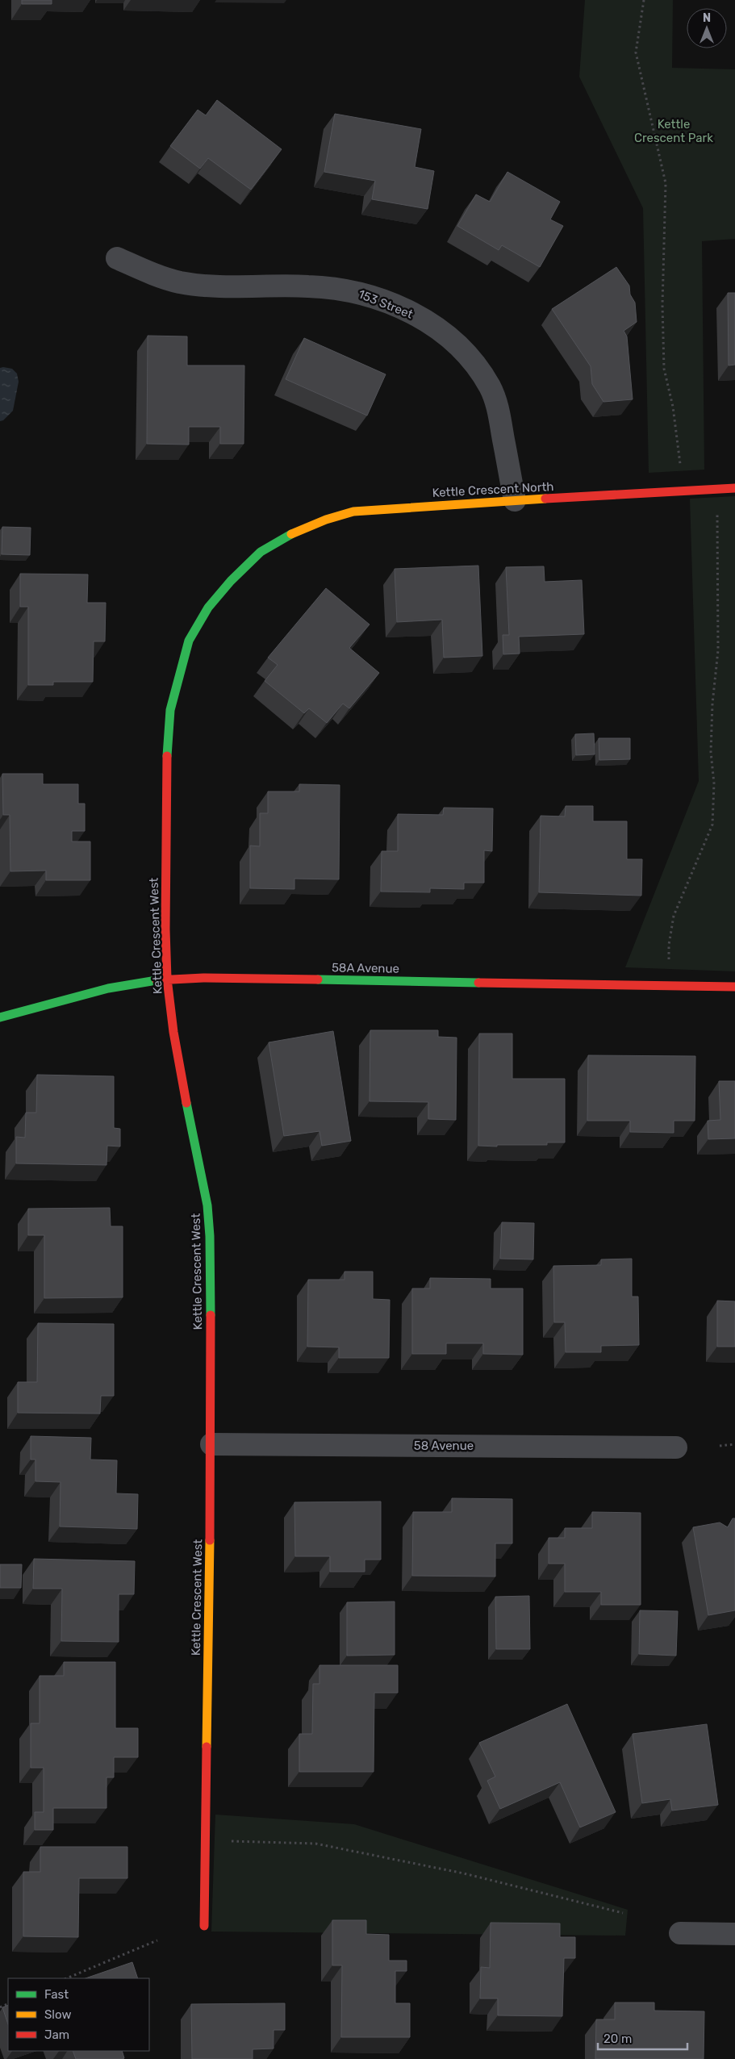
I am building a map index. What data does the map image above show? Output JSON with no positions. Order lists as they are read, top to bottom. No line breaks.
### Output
{"streets":{"street":["153 Street","Kettle Crescent North","Kettle Crescent West","58A Avenue","58 Avenue"]},"crossings":[["153 Street","Kettle Crescent North"],["Kettle Crescent North","Kettle Crescent West"],["Kettle Crescent West","58A Avenue"],["Kettle Crescent West","58 Avenue"]],"parks":["Kettle Crescent Park"],"legend":["Fast","Slow","Jam"],"scale_bar":"20 m","north":"top"}
